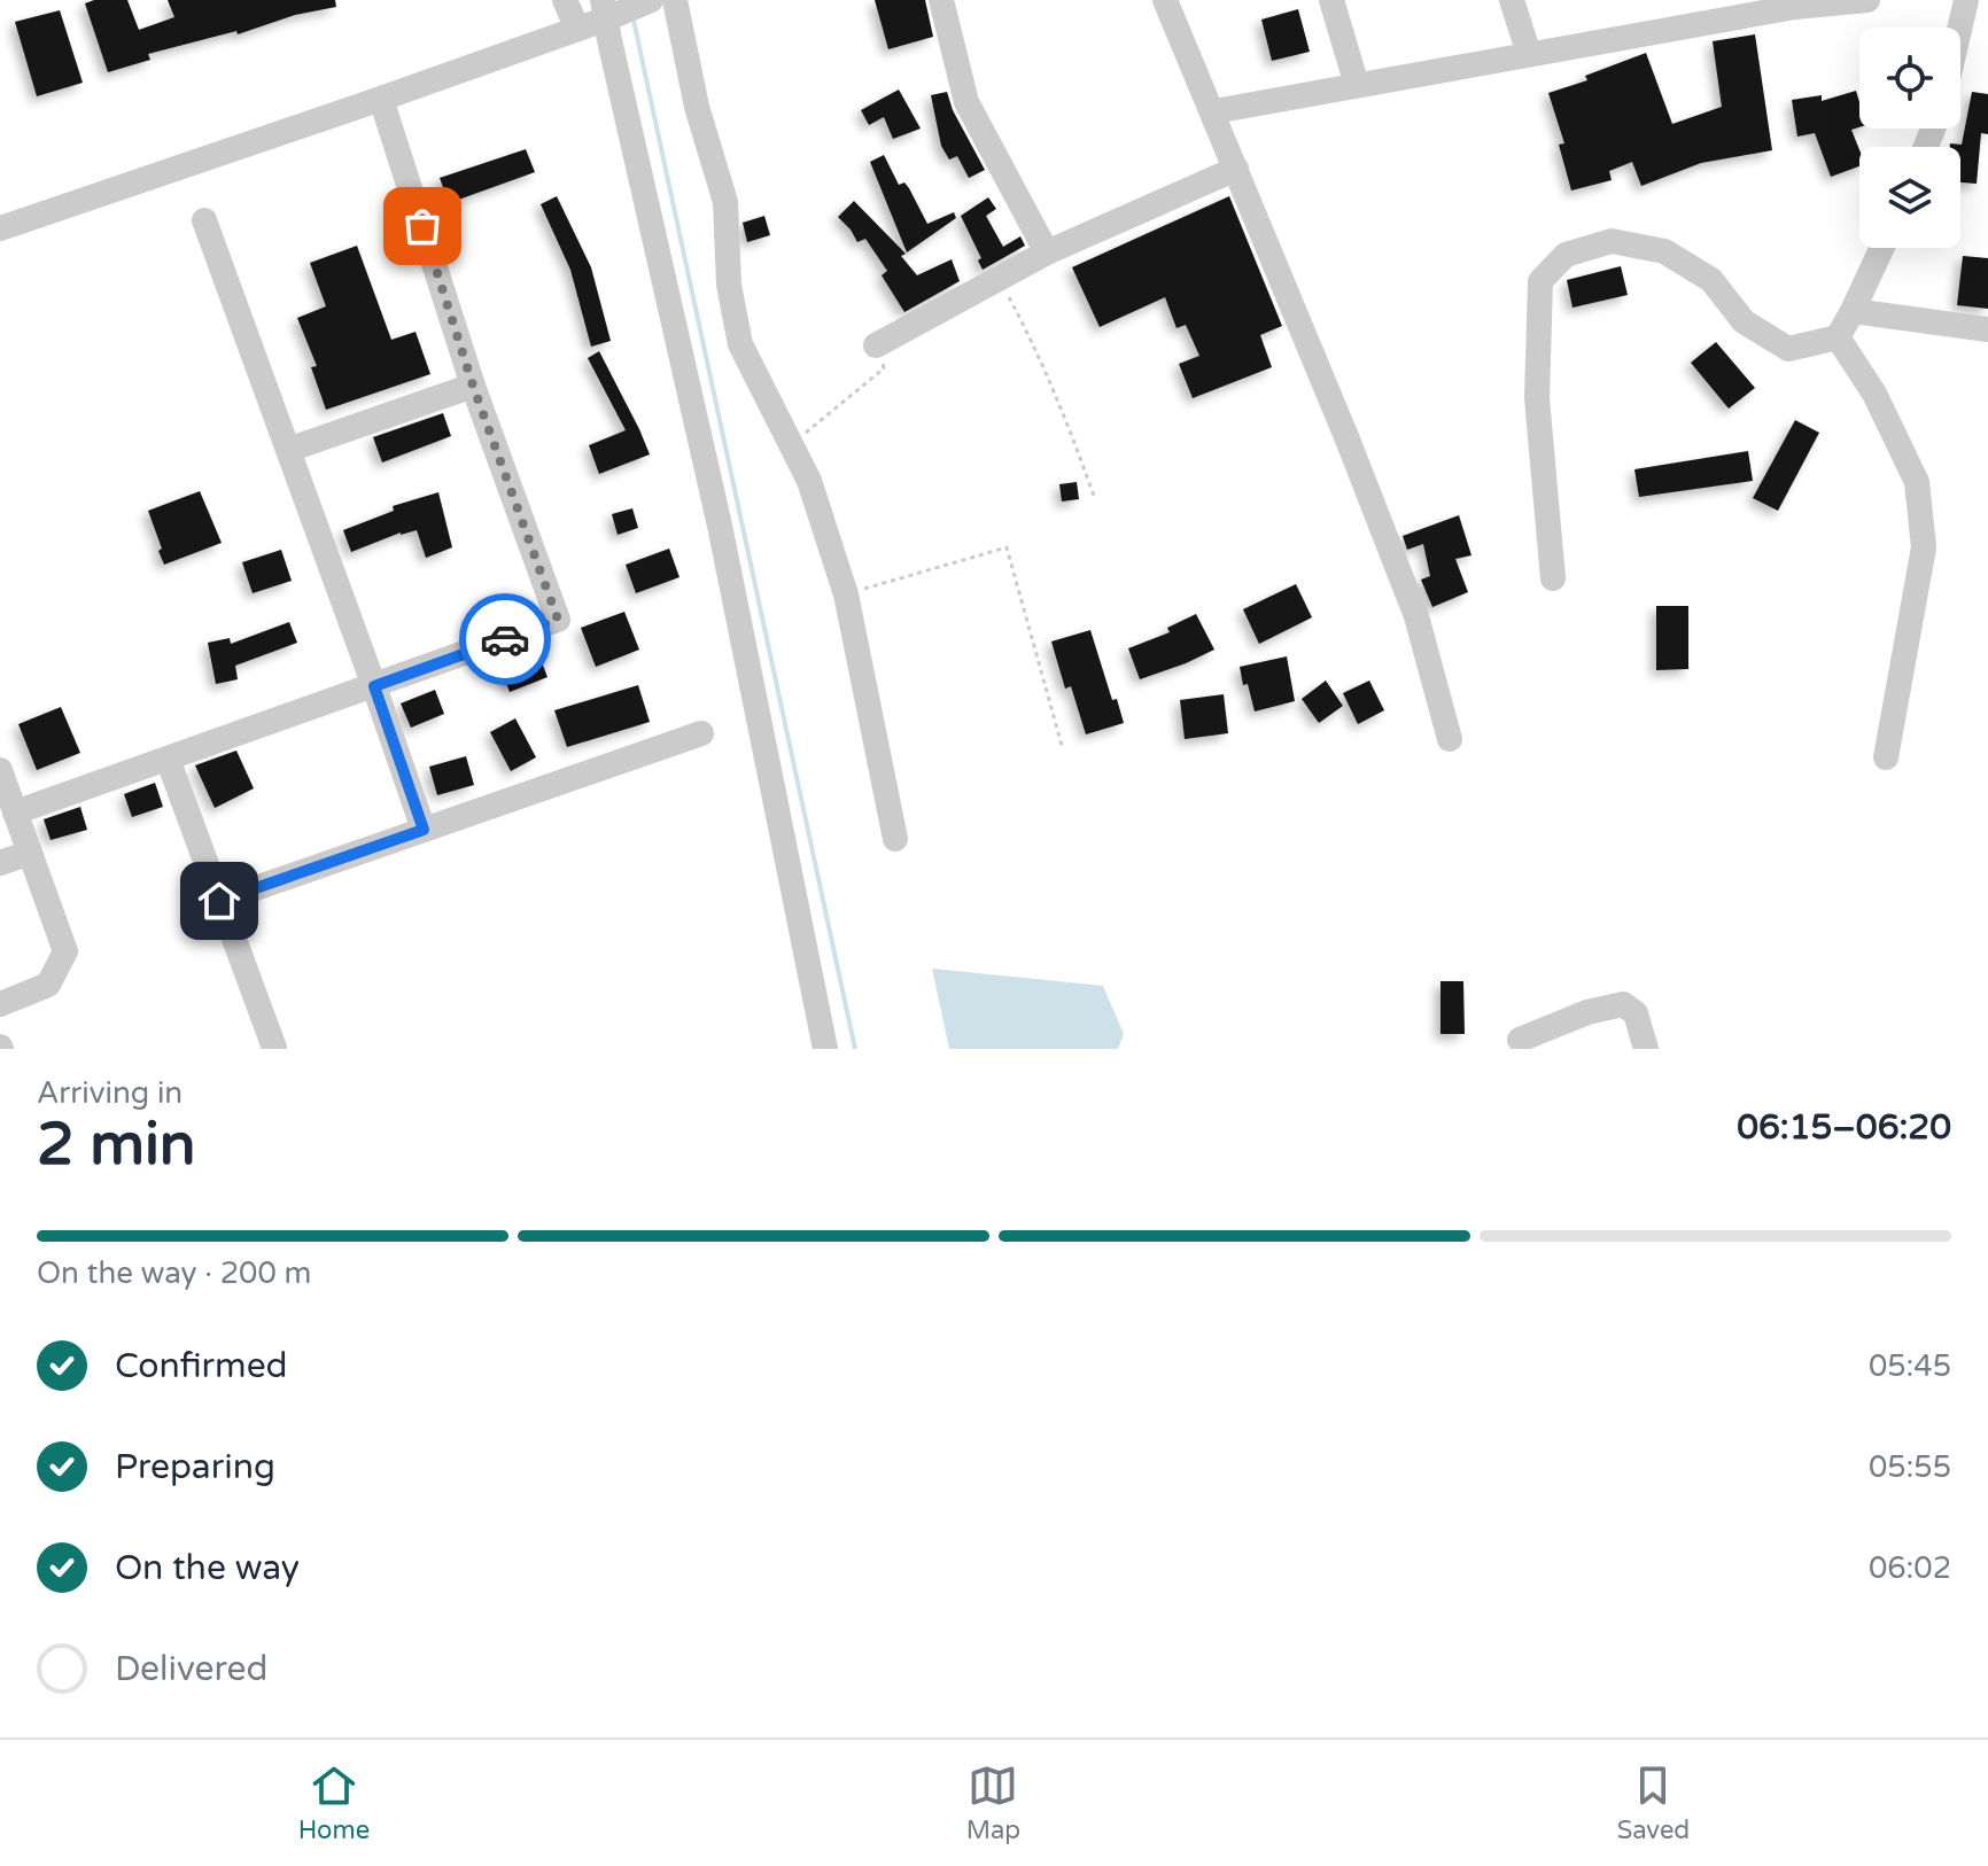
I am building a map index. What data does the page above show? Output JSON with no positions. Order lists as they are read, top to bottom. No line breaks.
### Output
{"page":{"heading":["2 min","Arriving in","06:15–06:20"],"bar":"On the way · 200 m","list":[["Confirmed","05:45"],["Preparing","05:55"],["On the way","06:02"],"Delivered"],"tabs":["Home","Map","Saved"]}}
